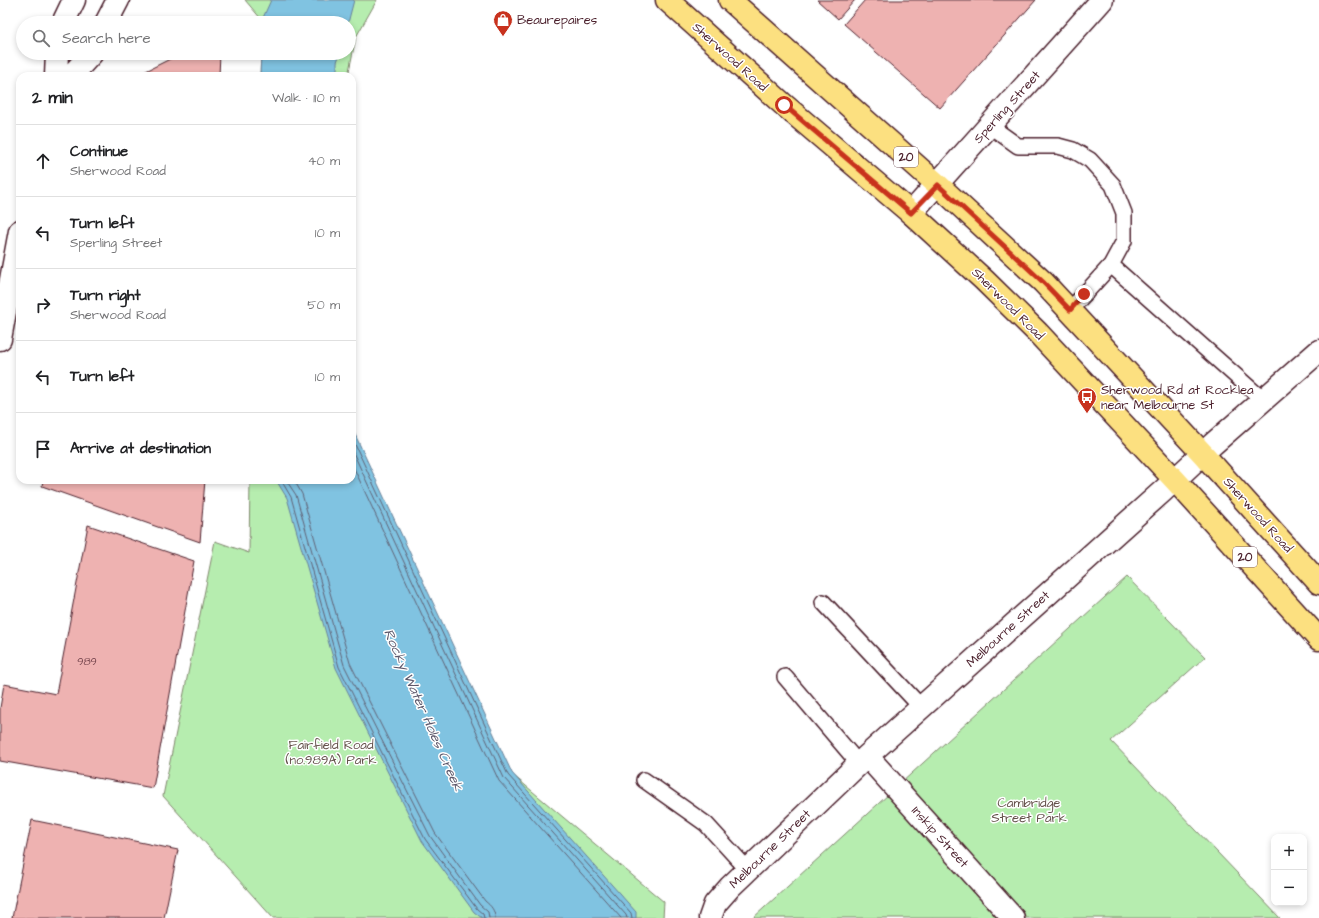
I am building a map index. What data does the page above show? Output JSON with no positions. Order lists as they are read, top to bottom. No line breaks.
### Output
{"streets":{"main road":["Sherwood Road","20"],"street":["Sperling Street","Melbourne Street","Inskip Street"]},"crossings":[["Sherwood Road","Sperling Street"],["Sherwood Road","Melbourne Street"],["Melbourne Street","Inskip Street"]],"water":["Rocky Water Holes Creek"],"parks":["Fairfield Road (no.989A) Park","Cambridge Street Park"],"places":{"shop":["Beaurepaires"],"bus stop":["Sherwood Rd at Rocklea near Melbourne St"]},"house_numbers":["989"],"page":{"search":"Search here","heading":["2 min","Walk · 110 m"],"list":[["Continue","Sherwood Road","40 m"],["Turn left","Sperling Street","10 m"],["Turn right","Sherwood Road","50 m"],["Turn left","10 m"],"Arrive at destination"],"map_buttons":["+","−"]}}
